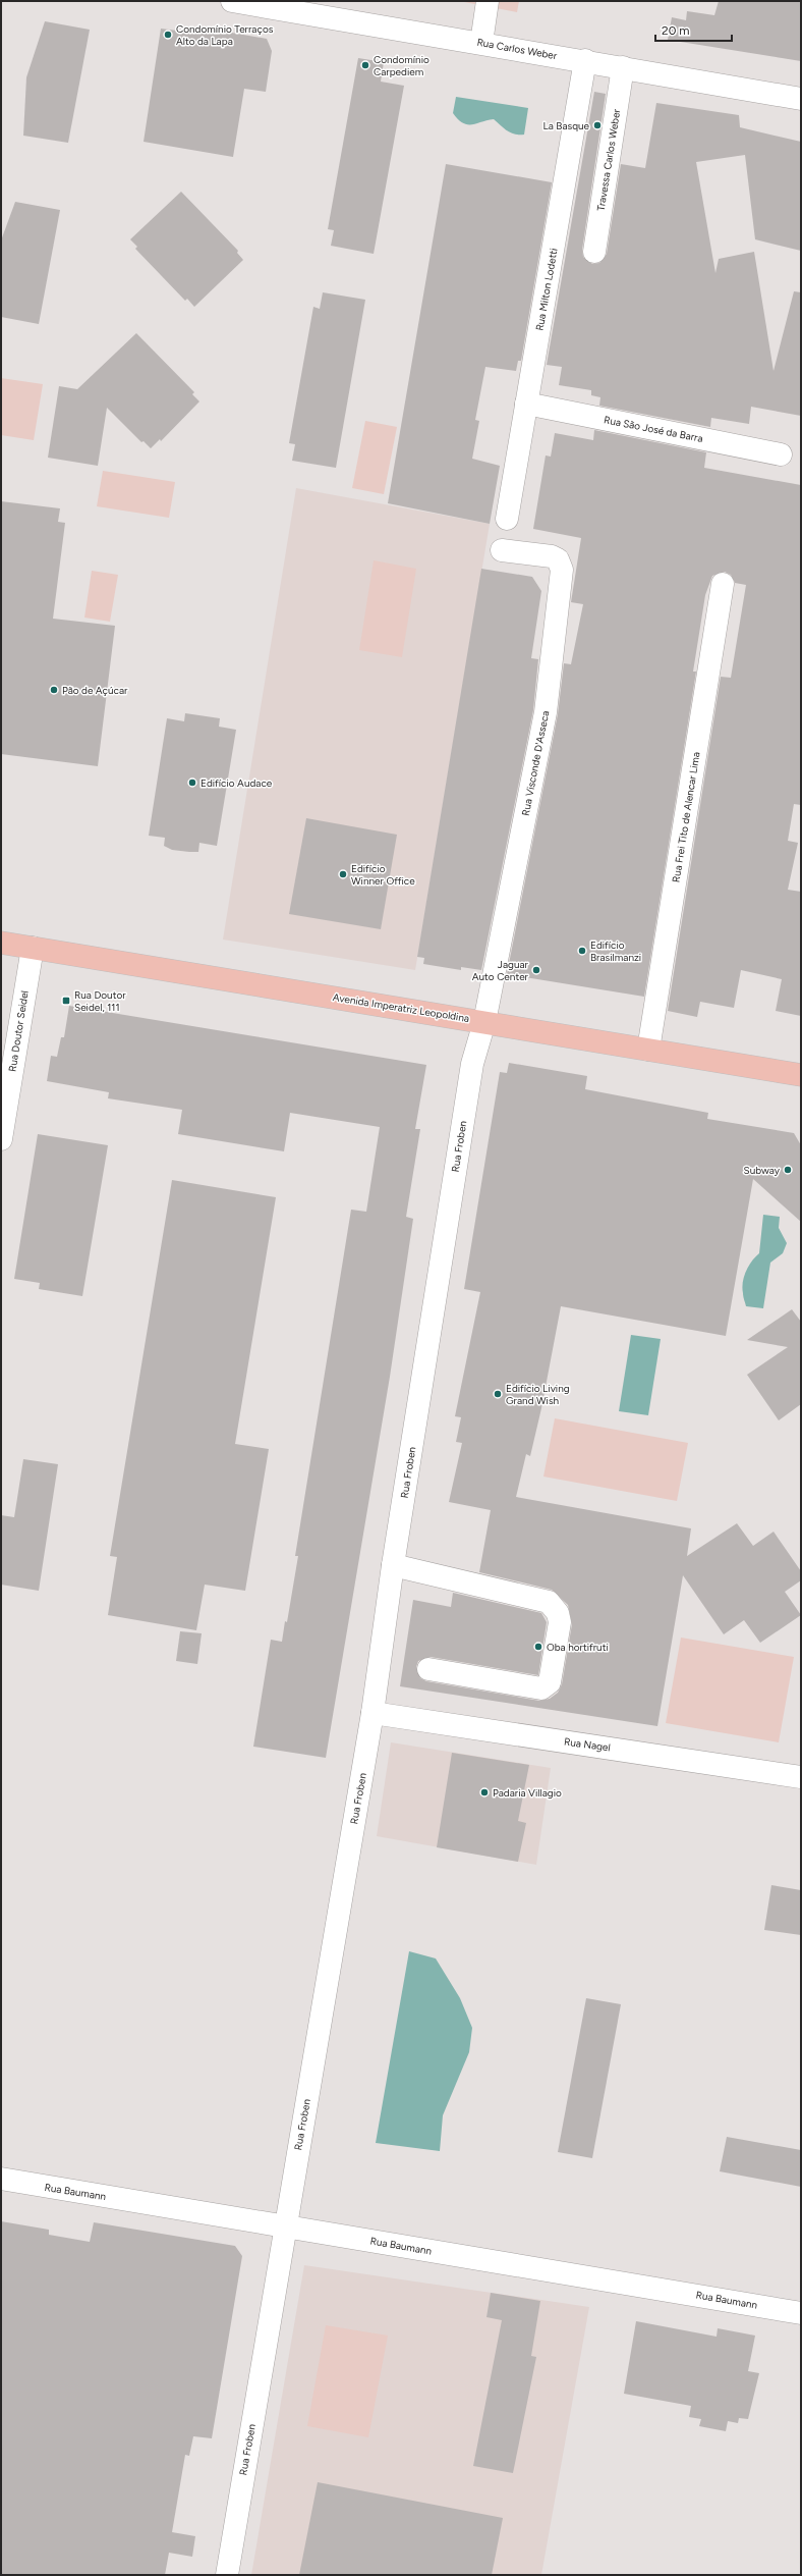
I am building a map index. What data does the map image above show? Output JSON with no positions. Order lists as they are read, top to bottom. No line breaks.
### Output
{"streets":{"main road":["Avenida Imperatriz Leopoldina"],"street":["Rua Carlos Weber","Travessa Carlos Weber","Rua Milton Lodetti","Rua São José da Barra","Rua Visconde D'Asseca","Rua Frei Tito de Alencar Lima","Rua Doutor Seidel","Rua Froben","Rua Nagel","Rua Baumann"]},"crossings":[["Rua Carlos Weber","Travessa Carlos Weber"],["Rua Carlos Weber","Rua Milton Lodetti"],["Rua Milton Lodetti","Rua São José da Barra"],["Rua Visconde D'Asseca","Avenida Imperatriz Leopoldina"],["Rua Visconde D'Asseca","Rua Froben"],["Rua Frei Tito de Alencar Lima","Avenida Imperatriz Leopoldina"],["Avenida Imperatriz Leopoldina","Rua Doutor Seidel"],["Avenida Imperatriz Leopoldina","Rua Froben"],["Rua Froben","Rua Nagel"],["Rua Froben","Rua Baumann"]],"places":{"other":["Condomínio Terraços Alto da Lapa","Condomínio Carpediem","La Basque","Pão de Açúcar","Edifício Audace","Edifício Winner Office","Edifício Brasilmanzi","Jaguar Auto Center","Subway","Edifício Living Grand Wish","Oba hortifruti","Padaria Villagio"],"transit":["Rua Doutor Seidel, 111"]},"scale_bar":"20 m"}
